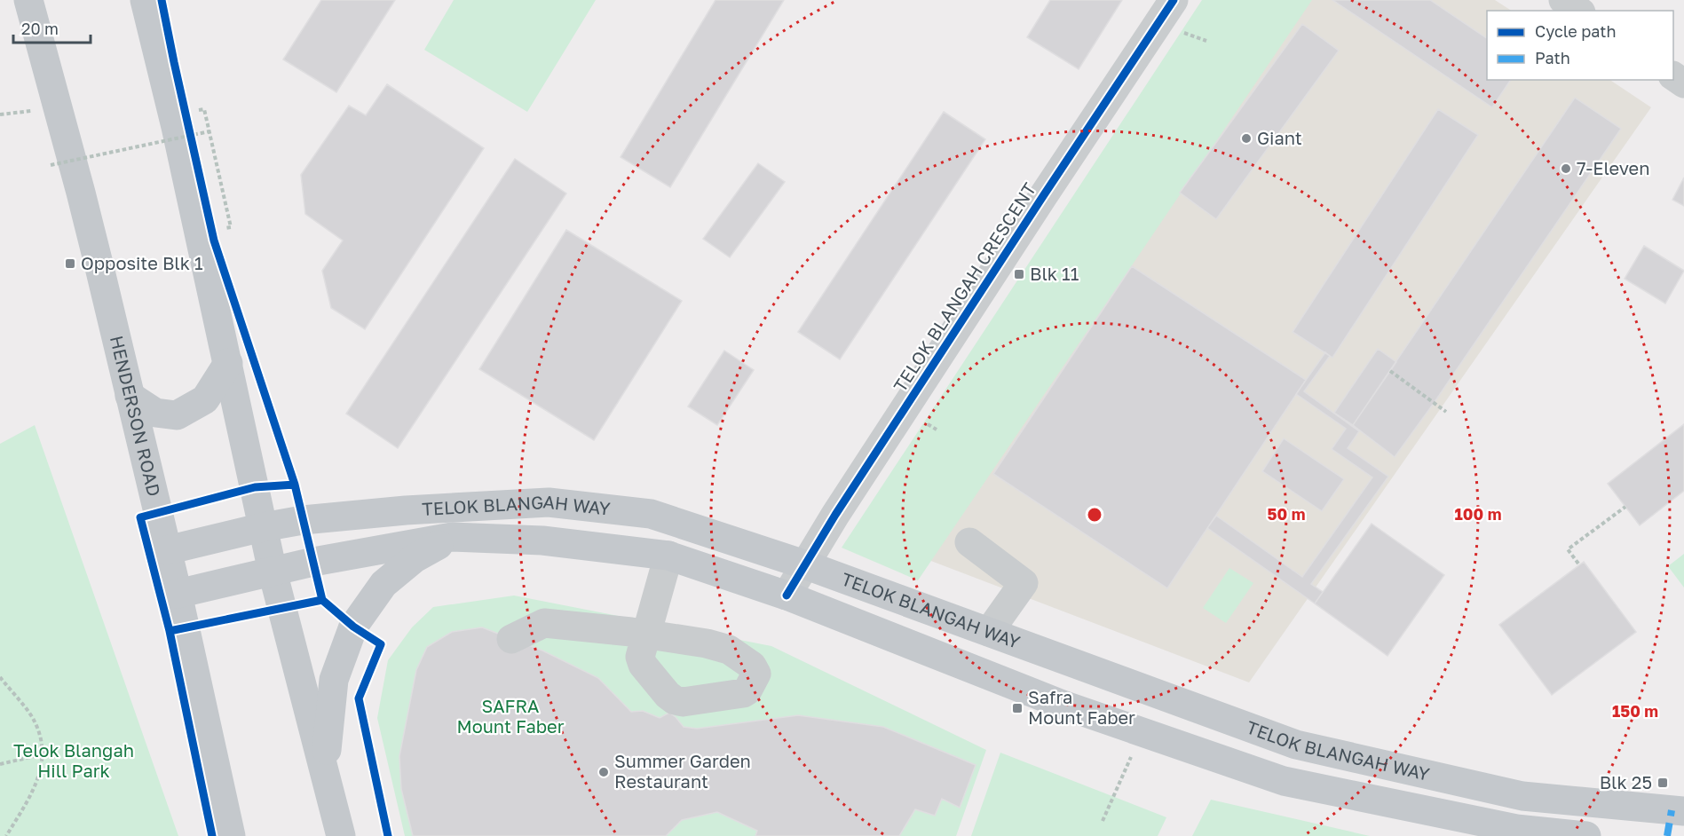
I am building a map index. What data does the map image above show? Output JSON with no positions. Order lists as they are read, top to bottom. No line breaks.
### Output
{"streets":{"main road":["HENDERSON ROAD","TELOK BLANGAH WAY"],"street":["TELOK BLANGAH CRESCENT"]},"crossings":[["TELOK BLANGAH CRESCENT","TELOK BLANGAH WAY"],["HENDERSON ROAD","TELOK BLANGAH WAY"]],"parks":["SAFRA Mount Faber","Telok Blangah Hill Park"],"places":{"other":["Giant","7-Eleven","Summer Garden Restaurant"],"transit":["Opposite Blk 1","Blk 11","Safra Mount Faber","Blk 25"]},"legend":["Cycle path","Path"],"scale_bar":"20 m","rings":["50 m","100 m","150 m"]}
